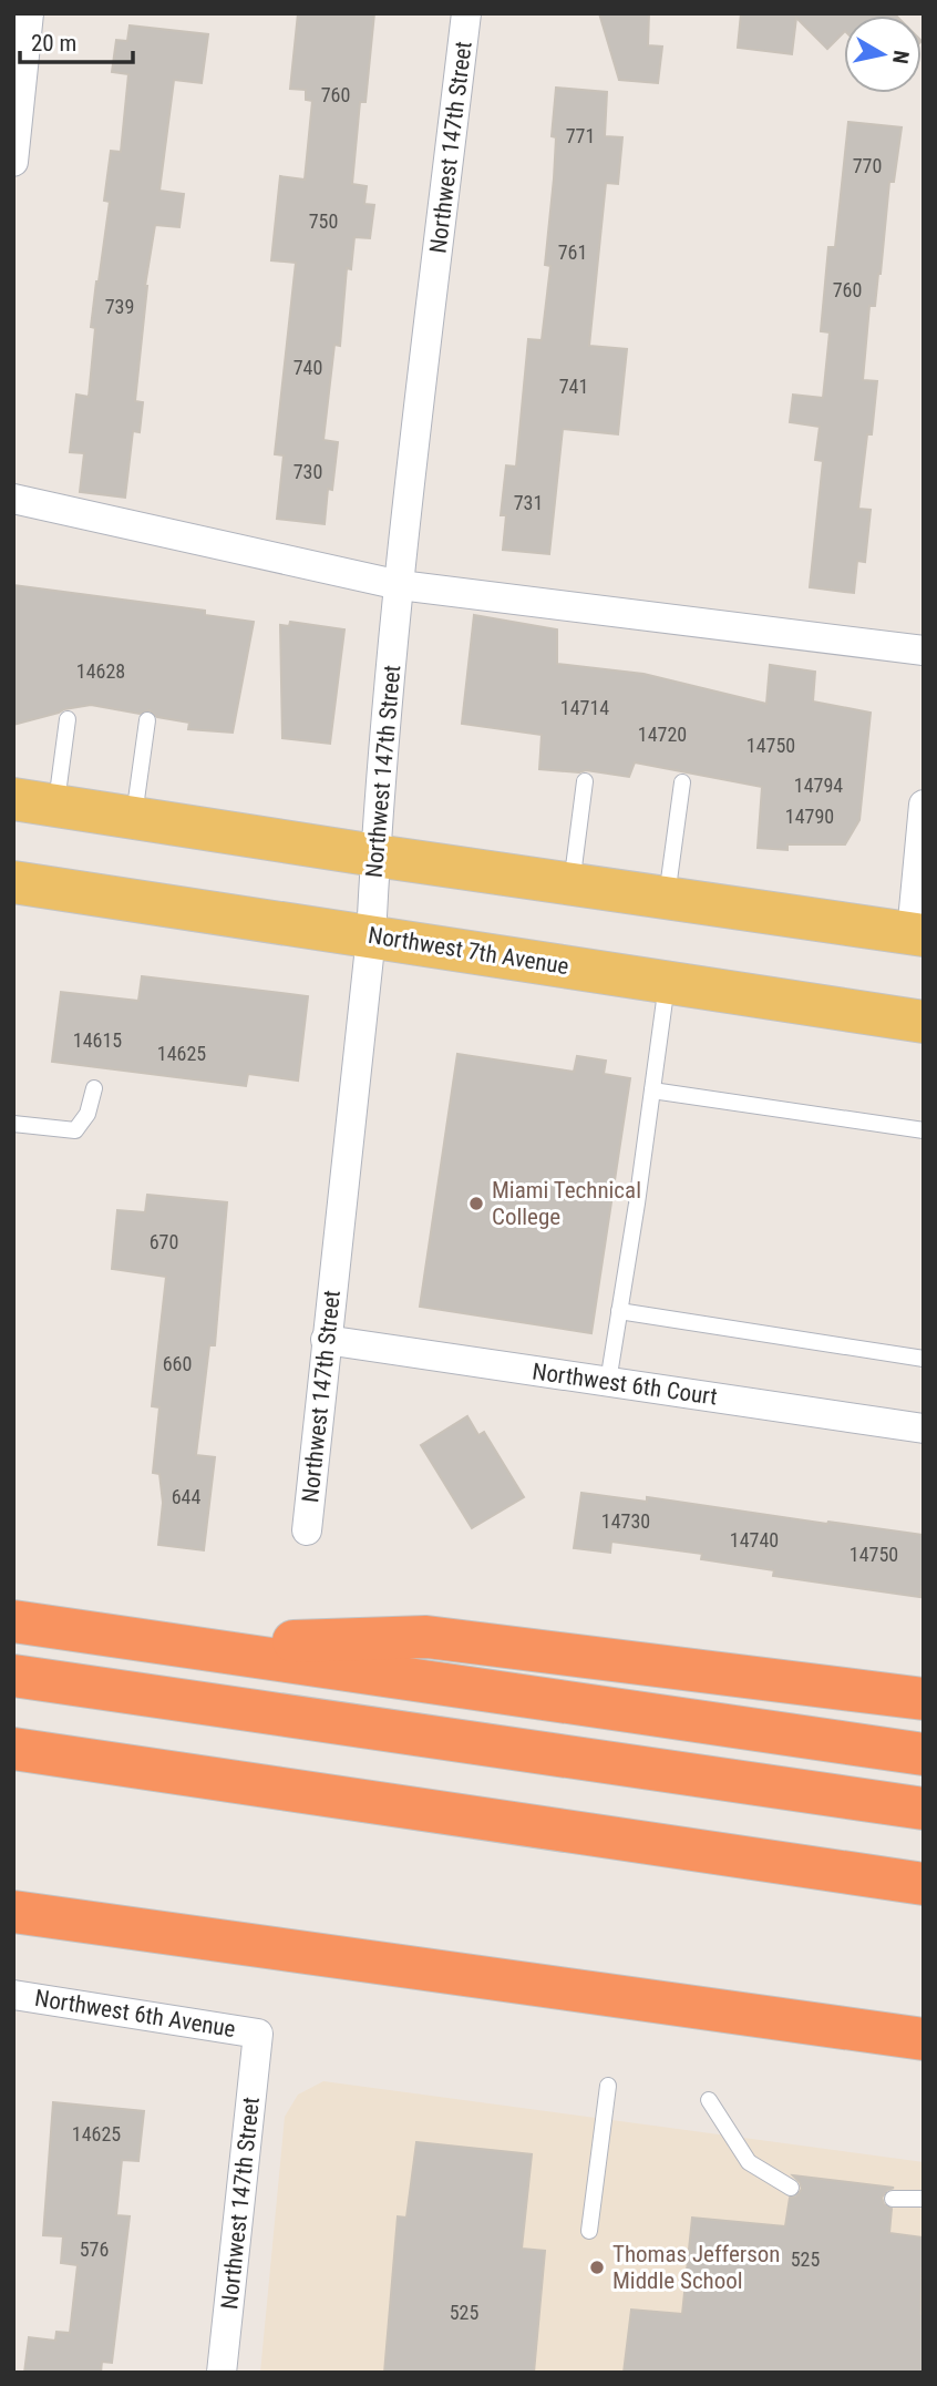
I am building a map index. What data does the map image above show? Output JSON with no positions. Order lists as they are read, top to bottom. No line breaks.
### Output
{"streets":{"main road":["Northwest 7th Avenue"],"street":["Northwest 147th Street","Northwest 6th Court","Northwest 6th Avenue"]},"crossings":[["Northwest 147th Street","Northwest 7th Avenue"],["Northwest 147th Street","Northwest 6th Court"],["Northwest 147th Street","Northwest 6th Avenue"]],"places":["Miami Technical College","Thomas Jefferson Middle School"],"house_numbers":["760","771","770","750","761","760","739","740","741","730","731","14628","14714","14720","14750","14794","14790","14615","14625","670","660","644","14730","14740","14750","14625","576","525","525"],"scale_bar":"20 m","north":"right"}
